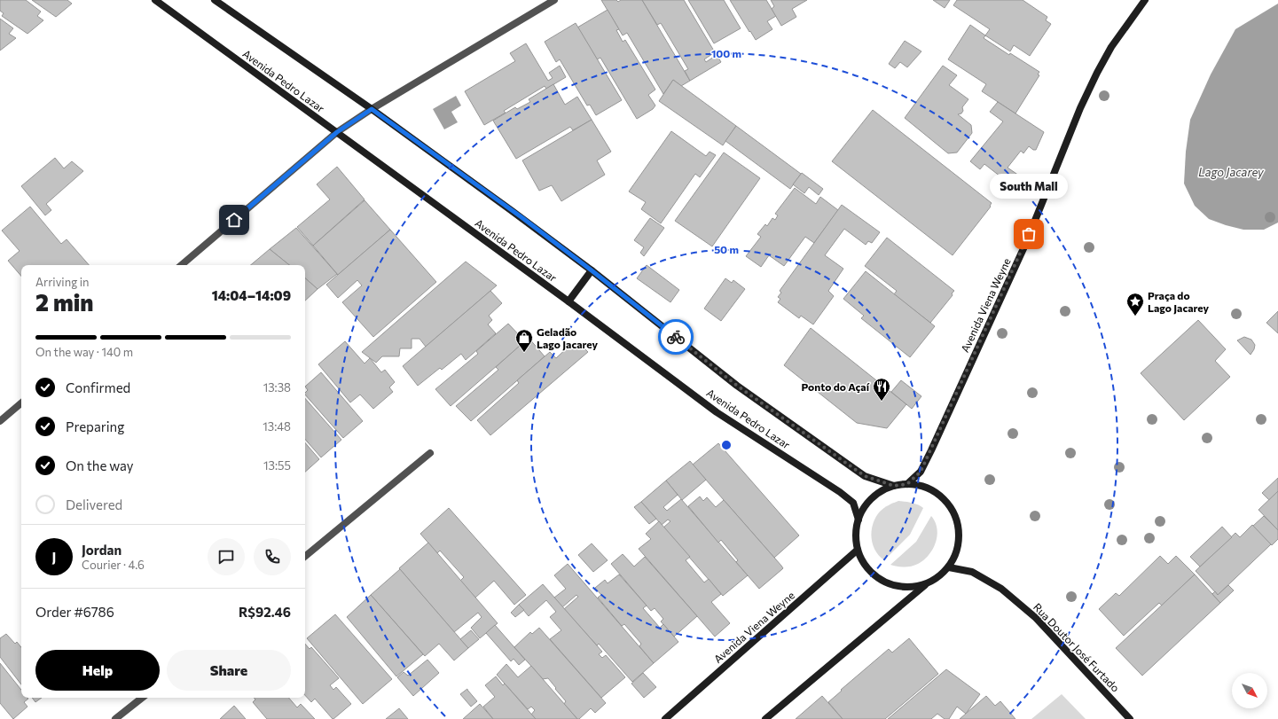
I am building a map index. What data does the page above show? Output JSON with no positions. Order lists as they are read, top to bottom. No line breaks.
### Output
{"streets":{"street":["Avenida Pedro Lazar","Avenida Viena Weyne","Rua Doutor José Furtado"]},"crossings":[["Avenida Pedro Lazar","Avenida Viena Weyne"],["Avenida Pedro Lazar","Rua Doutor José Furtado"],["Avenida Viena Weyne","Rua Doutor José Furtado"]],"water":["Lago Jacarey"],"places":{"other":["South Mall"],"place":["Praça do Lago Jacarey"],"shop":["Geladão Lago Jacarey"],"restaurant":["Ponto do Açaí"]},"north":"bottom right","page":{"bubble":"South Mall","heading":["2 min","Arriving in","14:04–14:09"],"panel":["Jordan","Courier · 4.6","Order #6786","R$92.46"],"bar":"On the way · 140 m","list":[["Confirmed","13:38"],["Preparing","13:48"],["On the way","13:55"],"Delivered"],"round":"J","buttons":["Help","Share"]},"rings":["100 m","50 m"]}
